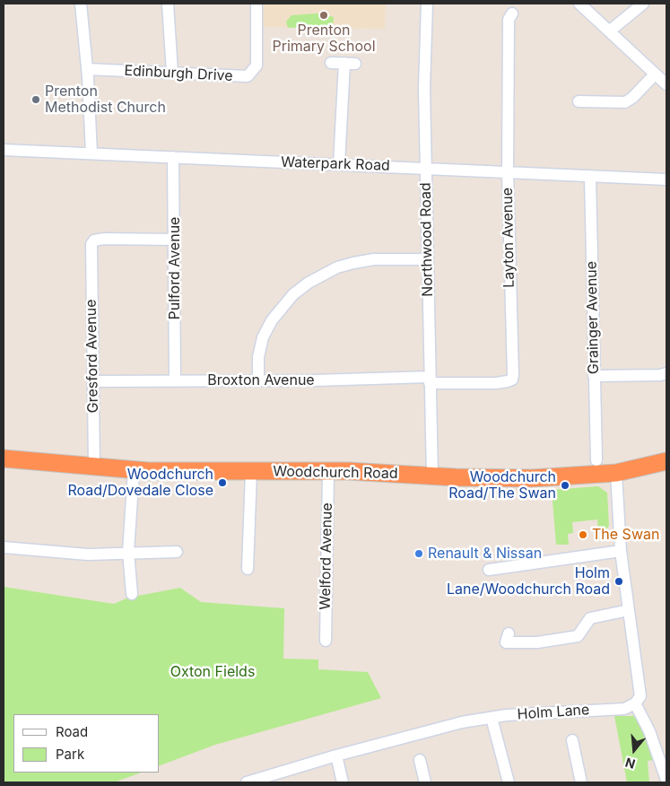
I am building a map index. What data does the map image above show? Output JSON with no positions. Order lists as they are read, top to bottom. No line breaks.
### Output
{"streets":{"highway":["Woodchurch Road"],"street":["Edinburgh Drive","Waterpark Road","Layton Avenue","Northwood Road","Pulford Avenue","Grainger Avenue","Gresford Avenue","Broxton Avenue","Welford Avenue","Holm Lane"]},"crossings":[["Waterpark Road","Layton Avenue"],["Waterpark Road","Northwood Road"],["Waterpark Road","Pulford Avenue"],["Waterpark Road","Grainger Avenue"],["Layton Avenue","Northwood Road"],["Layton Avenue","Broxton Avenue"],["Northwood Road","Broxton Avenue"],["Northwood Road","Woodchurch Road"],["Pulford Avenue","Gresford Avenue"],["Pulford Avenue","Broxton Avenue"],["Gresford Avenue","Broxton Avenue"],["Gresford Avenue","Woodchurch Road"],["Woodchurch Road","Welford Avenue"]],"parks":["Oxton Fields"],"places":["Prenton Primary School","Prenton Methodist Church","Woodchurch Road/Dovedale Close","Woodchurch Road/The Swan","The Swan","Renault & Nissan","Holm Lane/Woodchurch Road"],"legend":["Road","Park"],"north":"bottom"}
